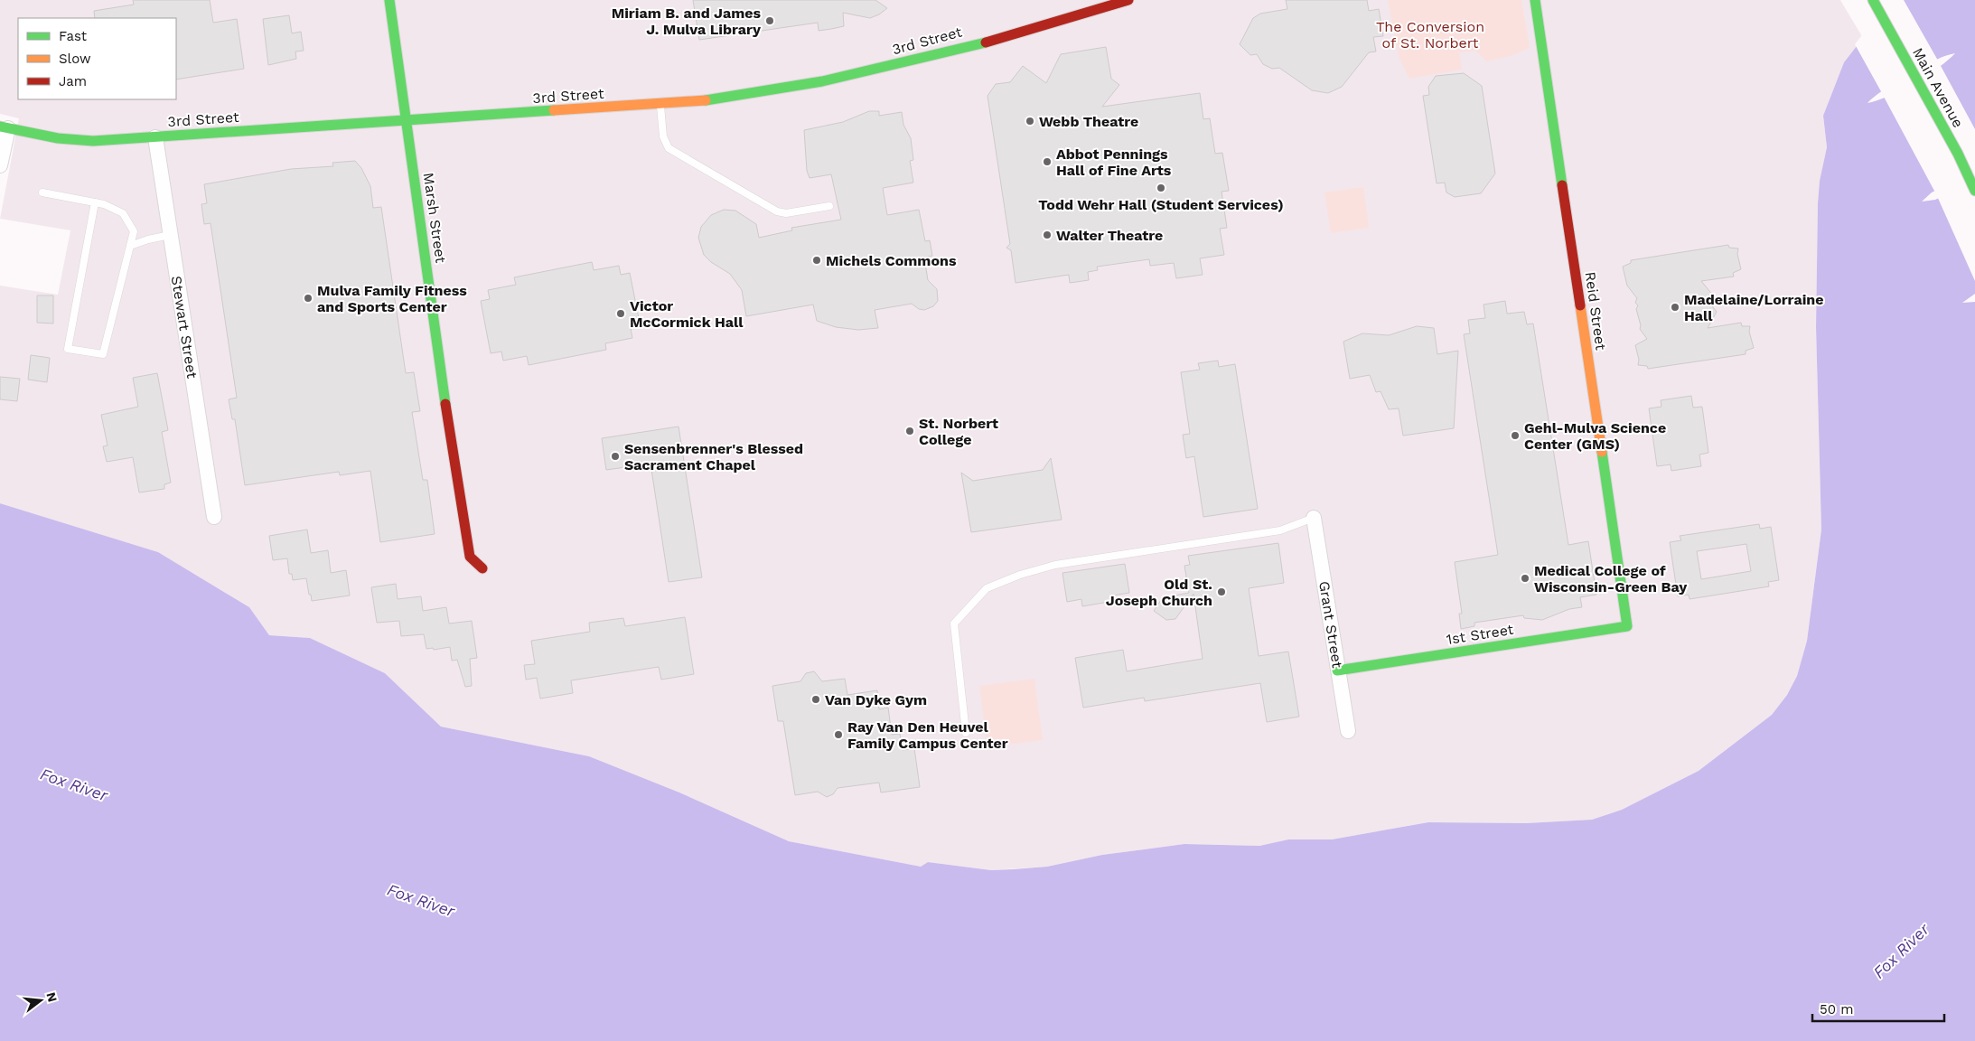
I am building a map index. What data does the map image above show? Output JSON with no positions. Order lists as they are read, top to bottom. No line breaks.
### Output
{"streets":{"street":["3rd Street","Main Avenue","Marsh Street","Reid Street","Stewart Street","Grant Street","1st Street"]},"crossings":[["3rd Street","Marsh Street"],["3rd Street","Stewart Street"],["Reid Street","1st Street"],["Grant Street","1st Street"]],"water":["Fox River"],"parks":["The Conversion of St. Norbert"],"places":["Miriam B. and James J. Mulva Library","Webb Theatre","Abbot Pennings Hall of Fine Arts","Todd Wehr Hall (Student Services)","Walter Theatre","Michels Commons","Mulva Family Fitness and Sports Center","Madelaine/Lorraine Hall","Victor McCormick Hall","St. Norbert College","Gehl-Mulva Science Center (GMS)","Sensenbrenner's Blessed Sacrament Chapel","Medical College of Wisconsin-Green Bay","Old St. Joseph Church","Van Dyke Gym","Ray Van Den Heuvel Family Campus Center"],"legend":["Fast","Slow","Jam"],"scale_bar":"50 m","north":"right"}
